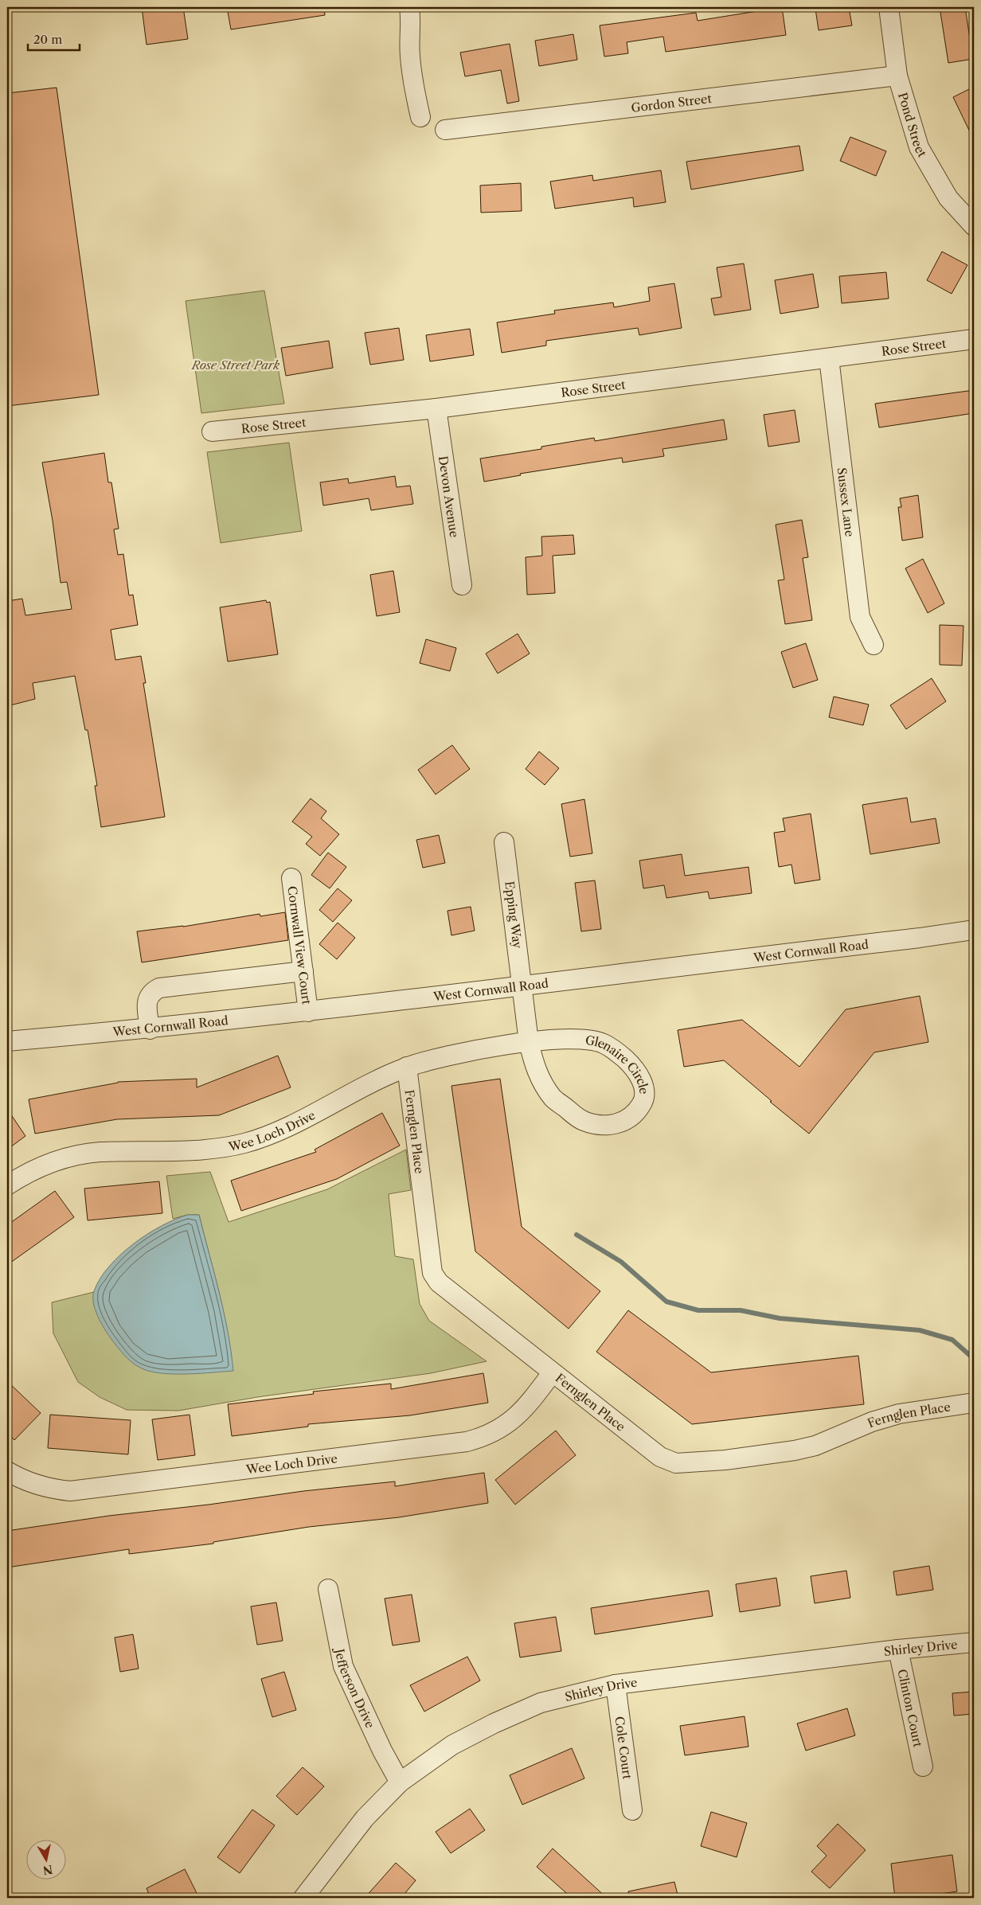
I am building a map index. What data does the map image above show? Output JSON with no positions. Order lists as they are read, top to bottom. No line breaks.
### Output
{"streets":{"street":["Gordon Street","Pond Street","Rose Street","Devon Avenue","Sussex Lane","Epping Way","Cornwall View Court","West Cornwall Road","Glenaire Circle","Wee Loch Drive","Fernglen Place","Shirley Drive","Jefferson Drive","Clinton Court","Cole Court"]},"crossings":[["Gordon Street","Pond Street"],["Rose Street","Devon Avenue"],["Rose Street","Sussex Lane"],["Epping Way","West Cornwall Road"],["Epping Way","Glenaire Circle"],["Cornwall View Court","West Cornwall Road"],["West Cornwall Road","Glenaire Circle"],["Glenaire Circle","Wee Loch Drive"],["Wee Loch Drive","Fernglen Place"],["Shirley Drive","Jefferson Drive"],["Shirley Drive","Clinton Court"],["Shirley Drive","Cole Court"]],"parks":["Rose Street Park"],"scale_bar":"20 m","north":"bottom"}
